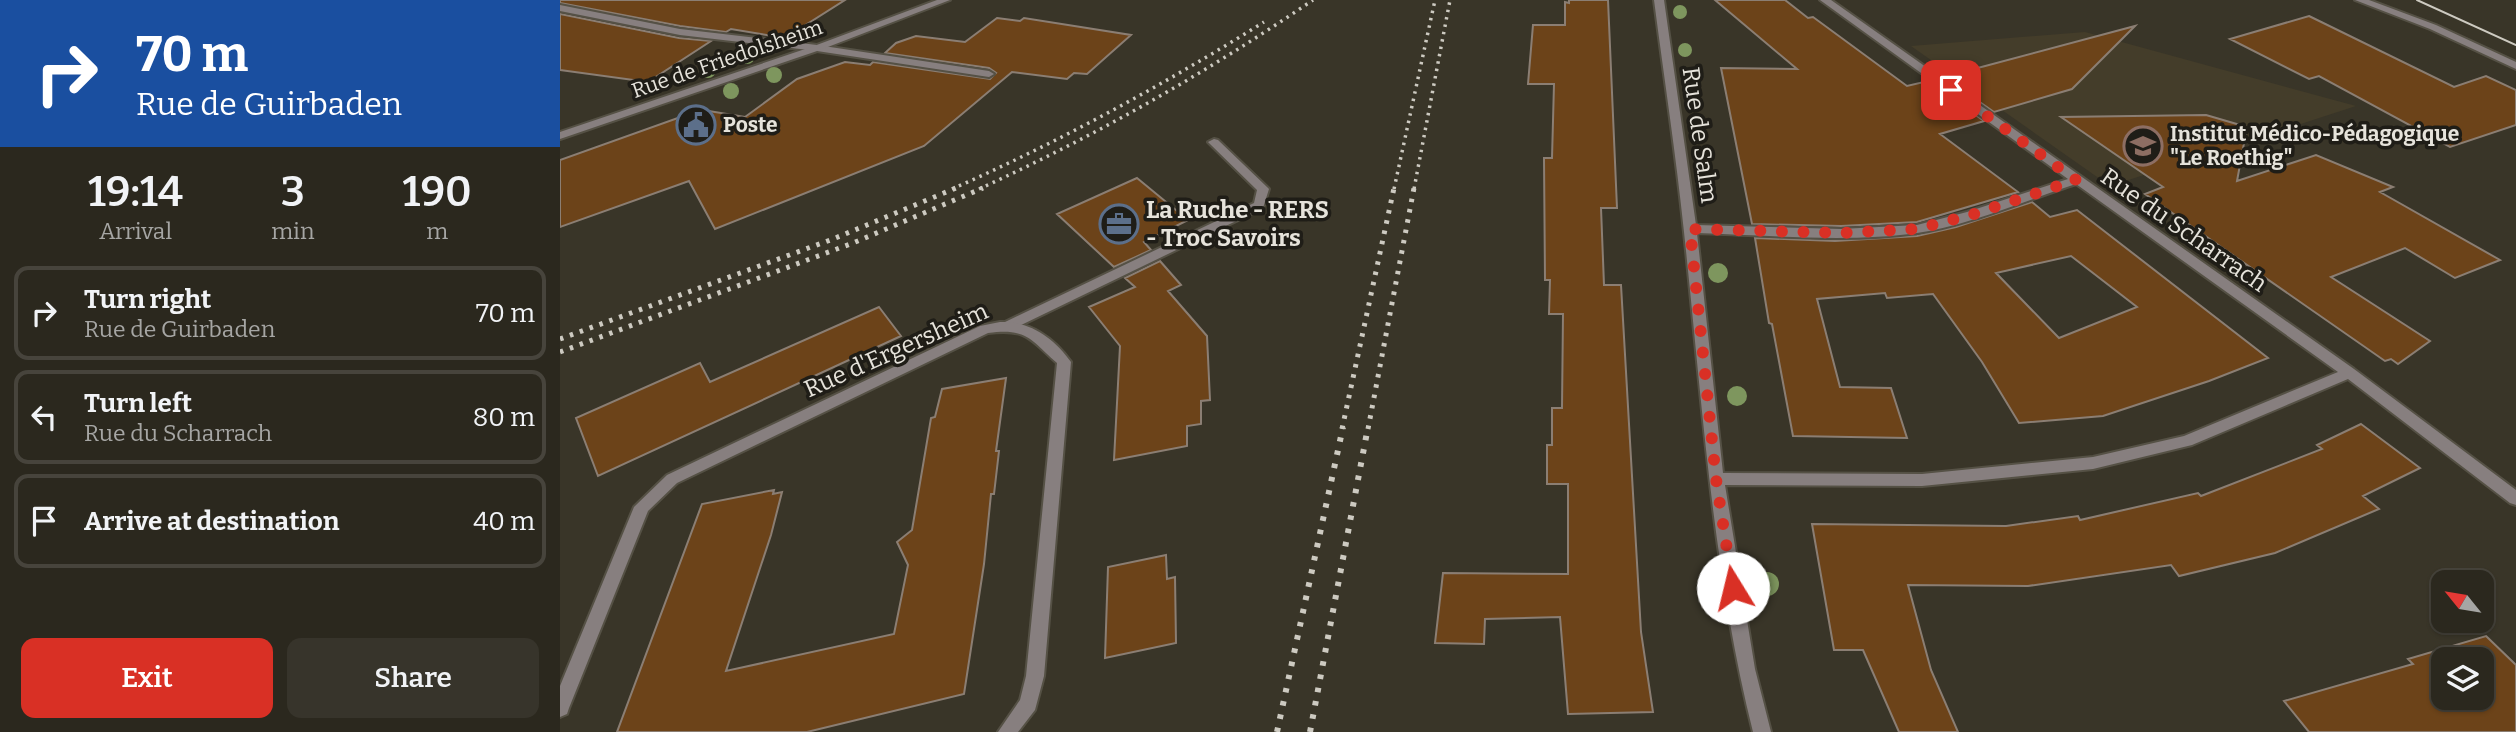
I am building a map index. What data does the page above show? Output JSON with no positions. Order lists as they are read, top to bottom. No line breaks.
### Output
{"streets":{"street":["Rue de Friedolsheim","Rue de Salm","Rue du Scharrach","Rue d'Ergersheim"]},"places":{"public building":["Poste"],"school or university":["Institut Médico-Pédagogique \"Le Roethig\""],"office":["La Ruche - RERS - Troc Savoirs"]},"north":"top left","page":{"turn":["70 m","Rue de Guirbaden"],"eta":["19:14","Arrival","3","min","190","m"],"list":[{"name":"Turn right","note":"Rue de Guirbaden","value":"70 m"},{"name":"Turn left","note":"Rue du Scharrach","value":"80 m"},{"name":"Arrive at destination","value":"40 m"}],"buttons":["Exit","Share"]}}
